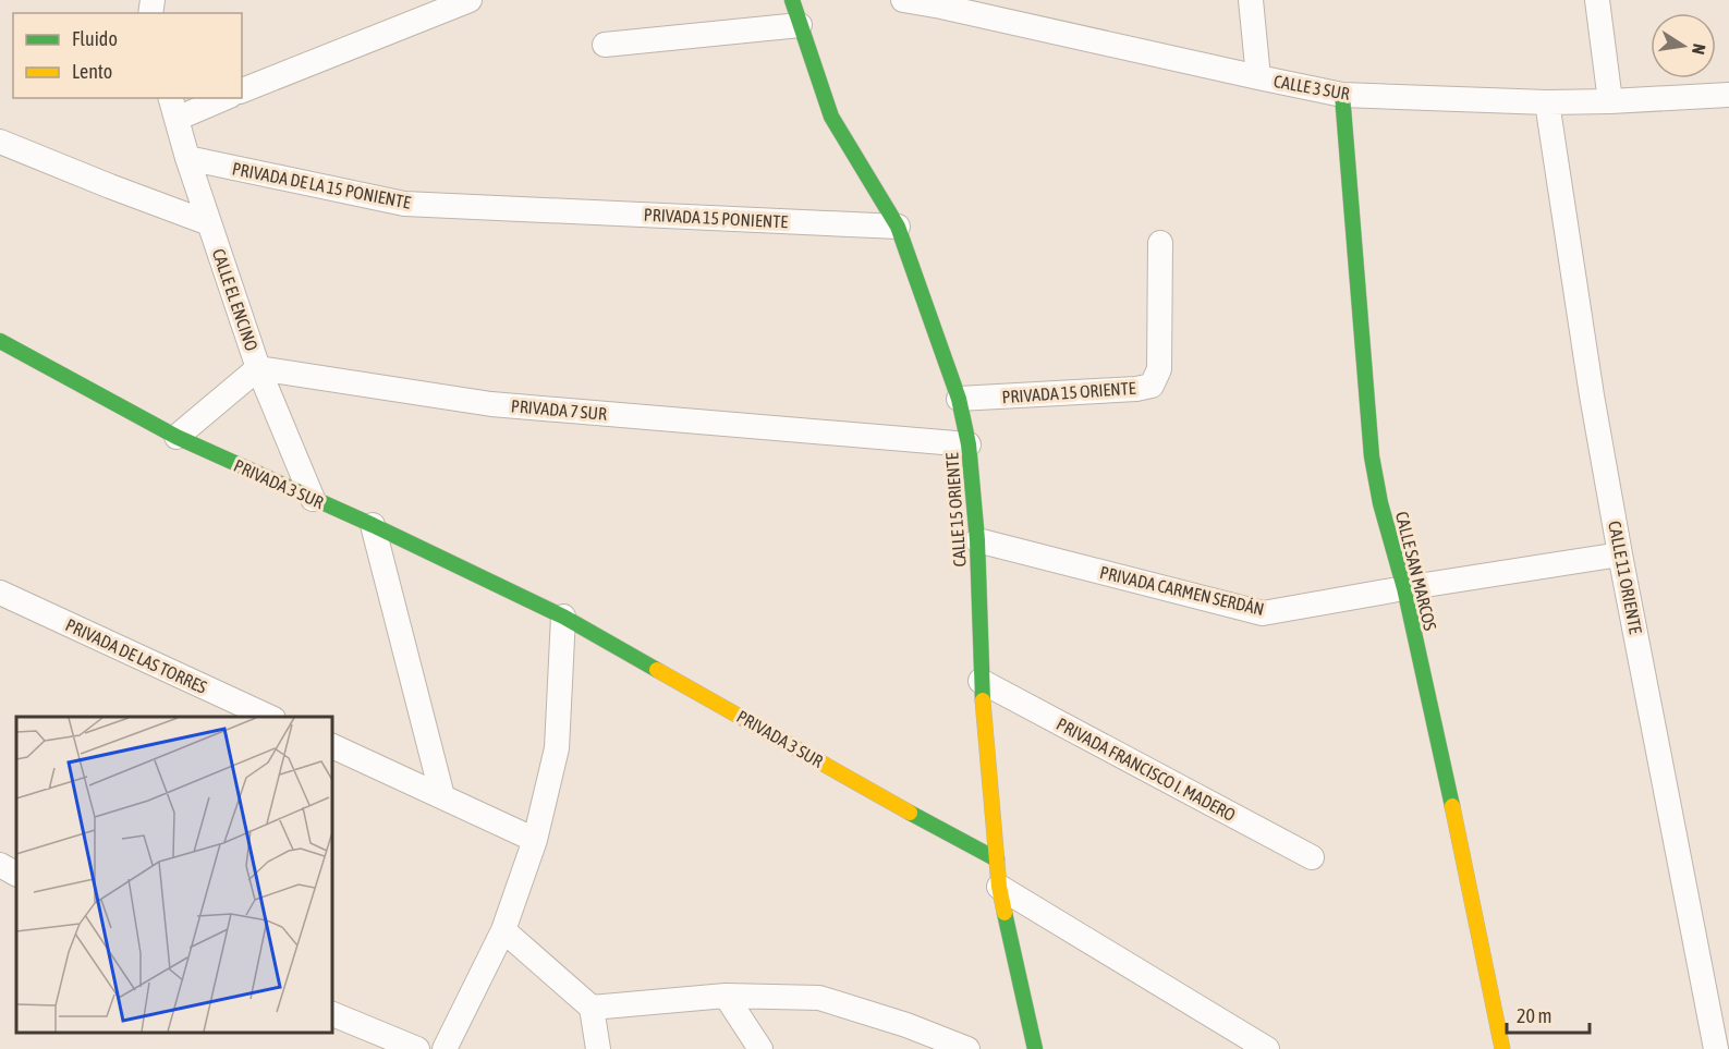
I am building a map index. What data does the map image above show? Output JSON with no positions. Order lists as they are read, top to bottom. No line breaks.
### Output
{"streets":{"street":["CALLE 3 SUR","PRIVADA DE LA 15 PONIENTE","PRIVADA 15 PONIENTE","CALLE EL ENCINO","PRIVADA 15 ORIENTE","PRIVADA 7 SUR","PRIVADA 3 SUR","CALLE 15 ORIENTE","CALLE SAN MARCOS","CALLE 11 ORIENTE","PRIVADA CARMEN SERDÁN","PRIVADA DE LAS TORRES","PRIVADA FRANCISCO I. MADERO"]},"crossings":[["CALLE 3 SUR","CALLE SAN MARCOS"],["CALLE 3 SUR","CALLE 11 ORIENTE"],["PRIVADA DE LA 15 PONIENTE","PRIVADA 15 PONIENTE"],["PRIVADA DE LA 15 PONIENTE","CALLE EL ENCINO"],["PRIVADA 15 PONIENTE","CALLE 15 ORIENTE"],["CALLE EL ENCINO","PRIVADA 7 SUR"],["CALLE EL ENCINO","PRIVADA 3 SUR"],["PRIVADA 15 ORIENTE","CALLE 15 ORIENTE"],["PRIVADA 7 SUR","CALLE 15 ORIENTE"],["PRIVADA 3 SUR","CALLE 15 ORIENTE"],["CALLE 15 ORIENTE","PRIVADA CARMEN SERDÁN"],["CALLE 15 ORIENTE","PRIVADA FRANCISCO I. MADERO"],["CALLE SAN MARCOS","PRIVADA CARMEN SERDÁN"],["CALLE 11 ORIENTE","PRIVADA CARMEN SERDÁN"]],"legend":["Fluido","Lento"],"scale_bar":"20 m","north":"right"}
